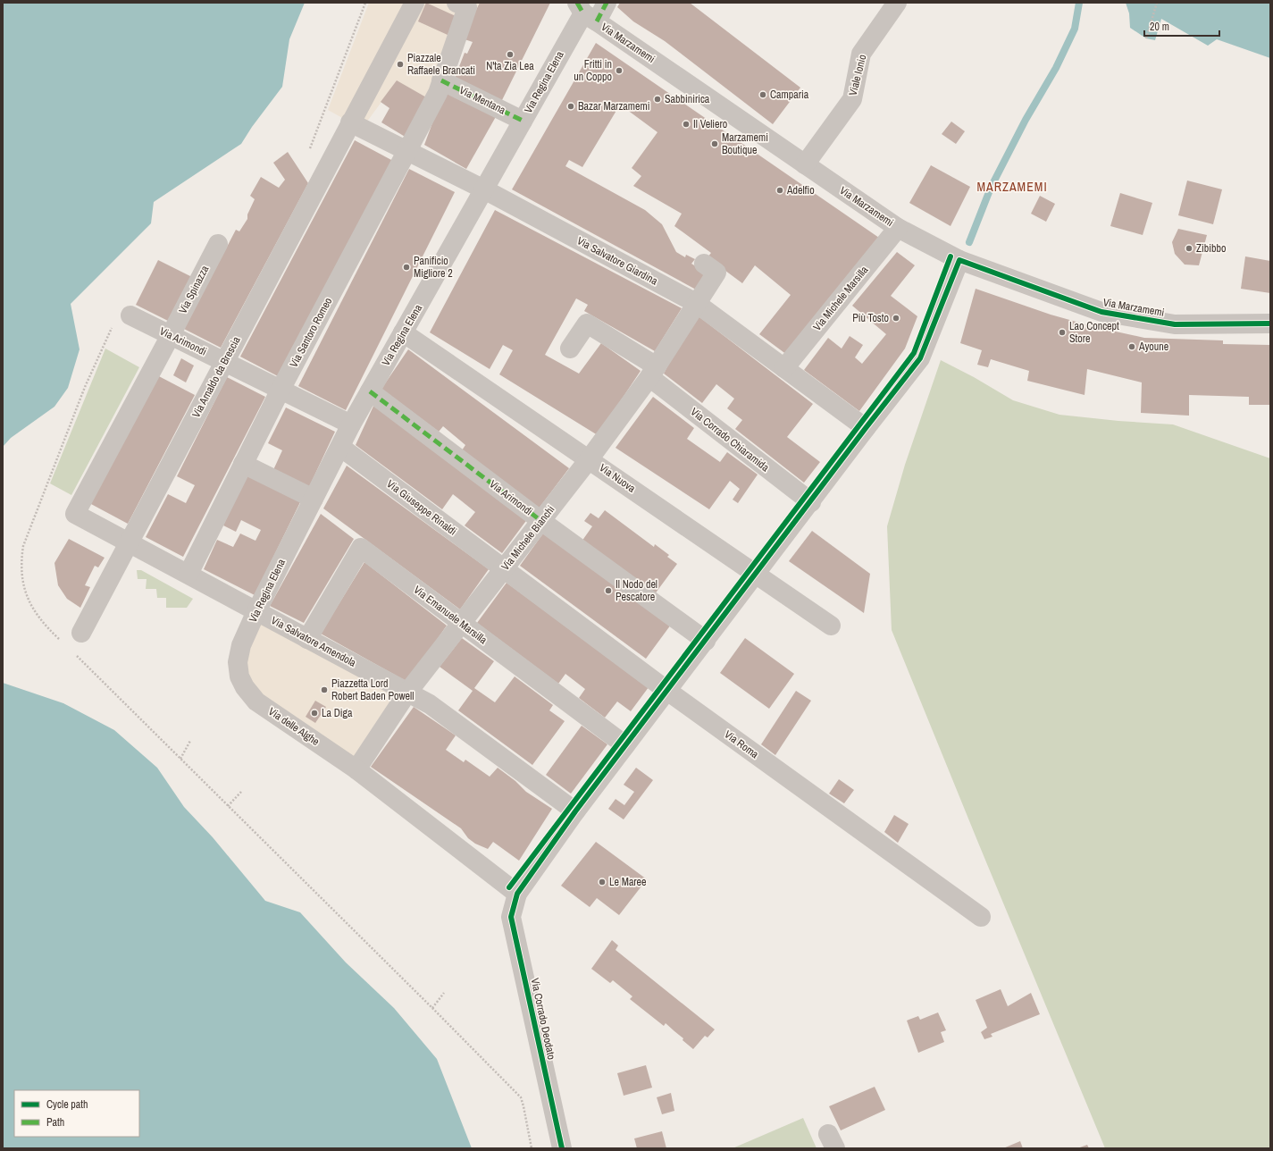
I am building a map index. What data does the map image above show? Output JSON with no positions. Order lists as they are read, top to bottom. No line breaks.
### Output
{"streets":{"street":["Via Marzamemi","Viale Ionio","Via Regina Elena","Via Mentana","Via Salvatore Giardina","Via Spinazza","Via Michele Marsilla","Via Santoro Romeo","Via Arimondi","Via Arnaldo da Brescia","Via Corrado Chiaramida","Via Nuova","Via Giuseppe Rinaldi","Via Michele Bianchi","Via Emanuele Marsilla","Via Salvatore Amendola","Via delle Alghe","Via Roma","Via Corrado Deodato"]},"crossings":[["Via Marzamemi","Viale Ionio"],["Via Marzamemi","Via Regina Elena"],["Via Marzamemi","Via Michele Marsilla"],["Via Marzamemi","Via Corrado Deodato"],["Via Regina Elena","Via Mentana"],["Via Regina Elena","Via Salvatore Giardina"],["Via Regina Elena","Via Arimondi"],["Via Regina Elena","Via Nuova"],["Via Regina Elena","Via Giuseppe Rinaldi"],["Via Regina Elena","Via Salvatore Amendola"],["Via Regina Elena","Via delle Alghe"],["Via Mentana","Via Santoro Romeo"],["Via Salvatore Giardina","Via Michele Marsilla"],["Via Salvatore Giardina","Via Santoro Romeo"],["Via Salvatore Giardina","Via Arnaldo da Brescia"],["Via Salvatore Giardina","Via Michele Bianchi"],["Via Salvatore Giardina","Via Corrado Deodato"],["Via Spinazza","Via Arimondi"],["Via Spinazza","Via Salvatore Amendola"],["Via Santoro Romeo","Via Arimondi"],["Via Santoro Romeo","Via Salvatore Amendola"],["Via Arimondi","Via Arnaldo da Brescia"],["Via Arimondi","Via Michele Bianchi"],["Via Arimondi","Via Corrado Deodato"],["Via Arnaldo da Brescia","Via Salvatore Amendola"],["Via Corrado Chiaramida","Via Michele Bianchi"],["Via Corrado Chiaramida","Via Corrado Deodato"],["Via Nuova","Via Michele Bianchi"],["Via Nuova","Via Corrado Deodato"],["Via Giuseppe Rinaldi","Via Michele Bianchi"],["Via Giuseppe Rinaldi","Via Roma"],["Via Michele Bianchi","Via Emanuele Marsilla"],["Via Michele Bianchi","Via Salvatore Amendola"],["Via Michele Bianchi","Via delle Alghe"],["Via Michele Bianchi","Via Roma"],["Via Emanuele Marsilla","Via Salvatore Amendola"],["Via Emanuele Marsilla","Via Corrado Deodato"],["Via Salvatore Amendola","Via Corrado Deodato"],["Via Roma","Via Corrado Deodato"]],"districts":["MARZAMEMI"],"places":["N'ta Zia Lea","Piazzale Raffaele Brancati","Fritti in un Coppo","Camparia","Sabbinirica","Bazar Marzamemi","Il Veliero","Marzamemi Boutique","Adelfio","Zibibbo","Panificio Migliore 2","Più Tosto","Lao Concept Store","Ayoune","Il Nodo del Pescatore","Piazzetta Lord Robert Baden Powell","La Diga","Le Maree"],"legend":["Cycle path","Path"],"scale_bar":"20 m"}
